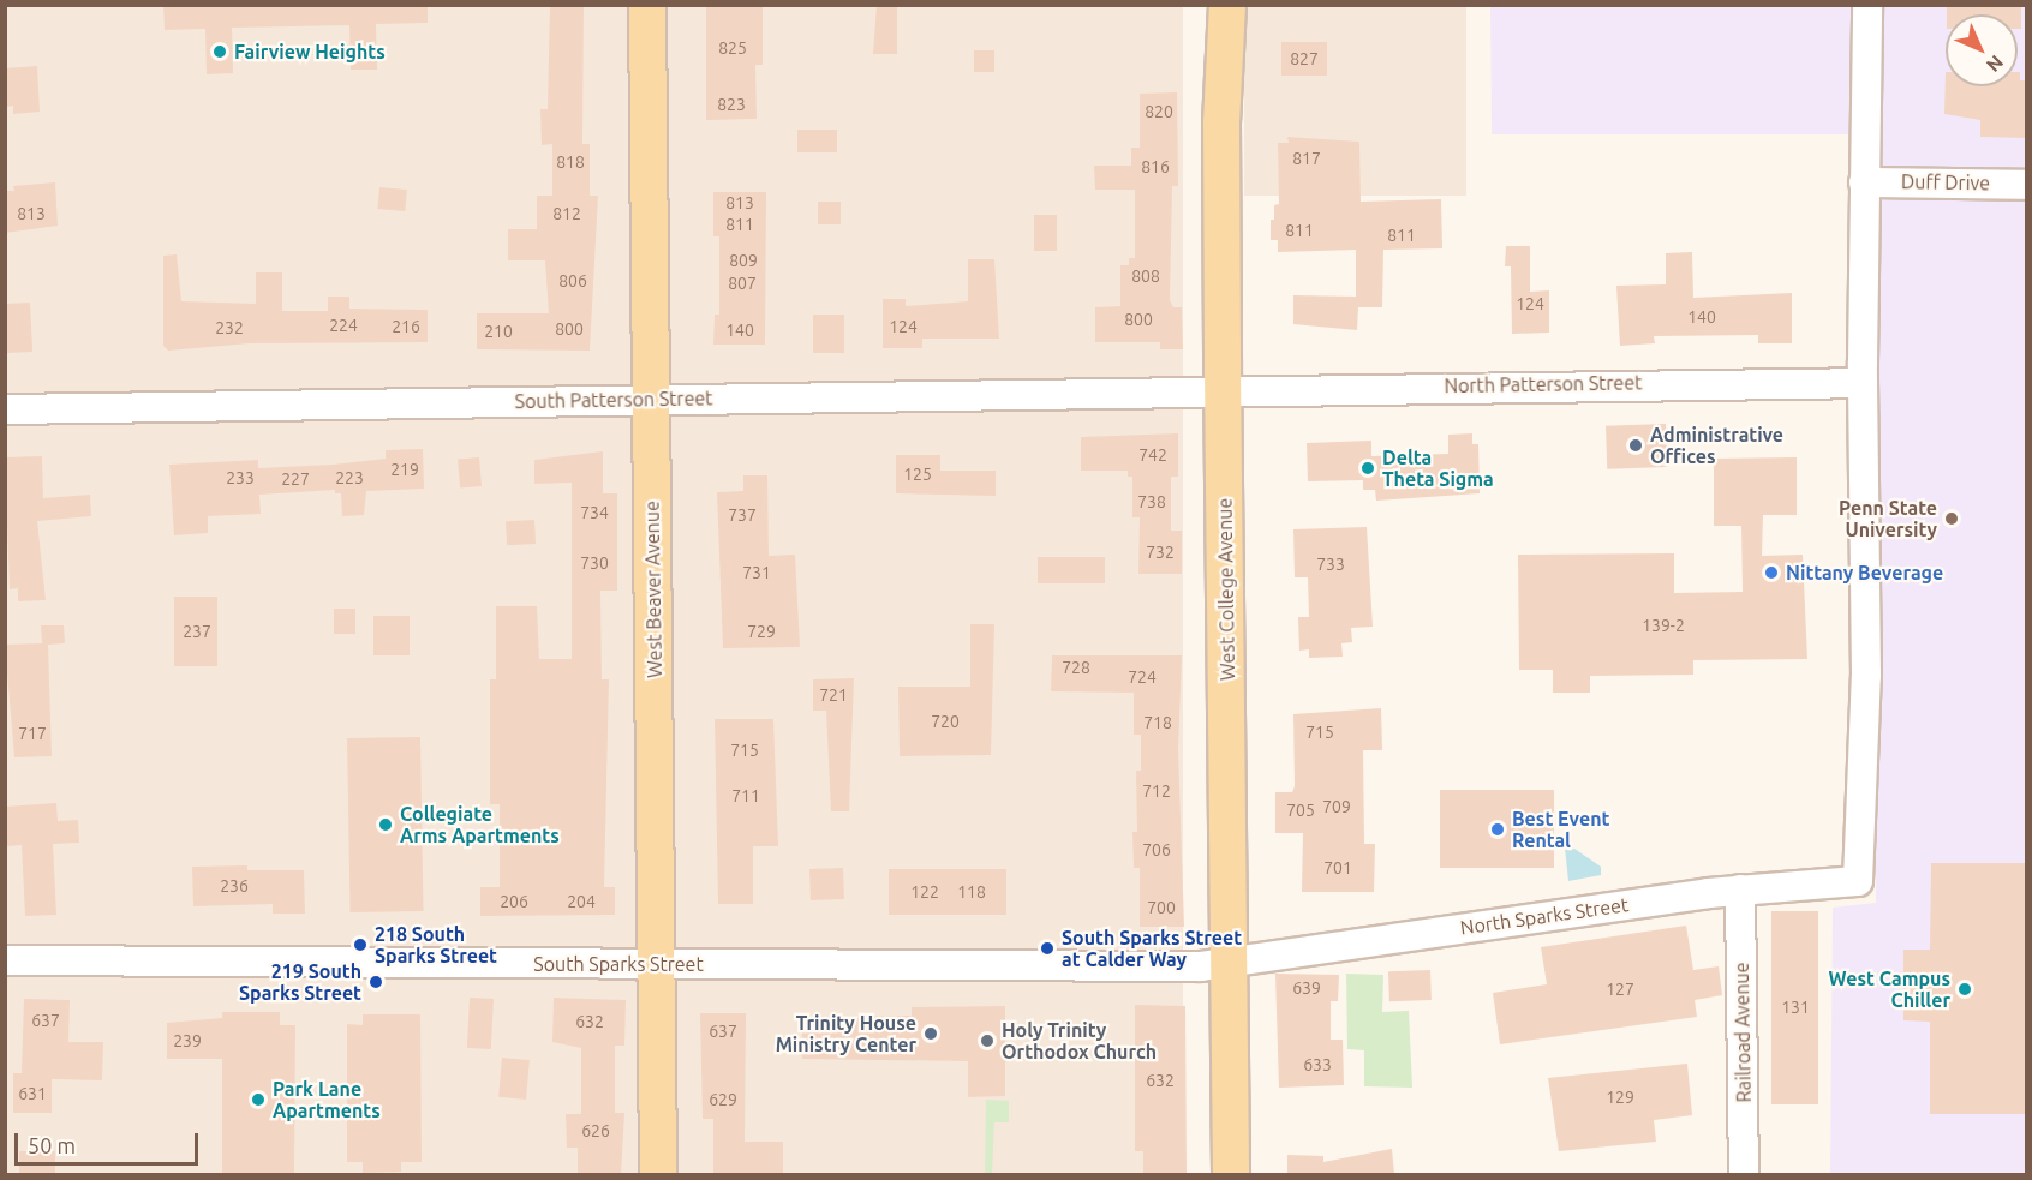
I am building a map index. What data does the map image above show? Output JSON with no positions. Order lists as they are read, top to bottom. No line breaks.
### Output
{"streets":{"main road":["West Beaver Avenue","West College Avenue"],"street":["Duff Drive","North Patterson Street","South Patterson Street","North Sparks Street","South Sparks Street","Railroad Avenue"]},"crossings":[["North Patterson Street","South Patterson Street"],["North Patterson Street","West College Avenue"],["North Patterson Street","North Sparks Street"],["South Patterson Street","West Beaver Avenue"],["South Patterson Street","West College Avenue"],["West Beaver Avenue","South Sparks Street"],["West College Avenue","North Sparks Street"],["West College Avenue","South Sparks Street"],["North Sparks Street","South Sparks Street"],["North Sparks Street","Railroad Avenue"]],"places":["Fairview Heights","Administrative Offices","Delta Theta Sigma","Penn State University","Nittany Beverage","Collegiate Arms Apartments","Best Event Rental","218 South Sparks Street","South Sparks Street at Calder Way","219 South Sparks Street","West Campus Chiller","Trinity House Ministry Center","Holy Trinity Orthodox Church","Park Lane Apartments"],"house_numbers":["825","827","823","820","817","818","816","813","813","812","811","811","811","809","808","806","807","124","140","800","224","216","124","232","800","140","210","742","219","125","233","223","227","738","734","737","732","730","733","731","139-2","237","729","728","724","721","720","718","715","717","715","712","711","709","705","706","701","236","122","118","206","204","700","639","127","131","637","632","637","239","633","632","631","129","629","626"],"scale_bar":"50 m","north":"bottom right"}
